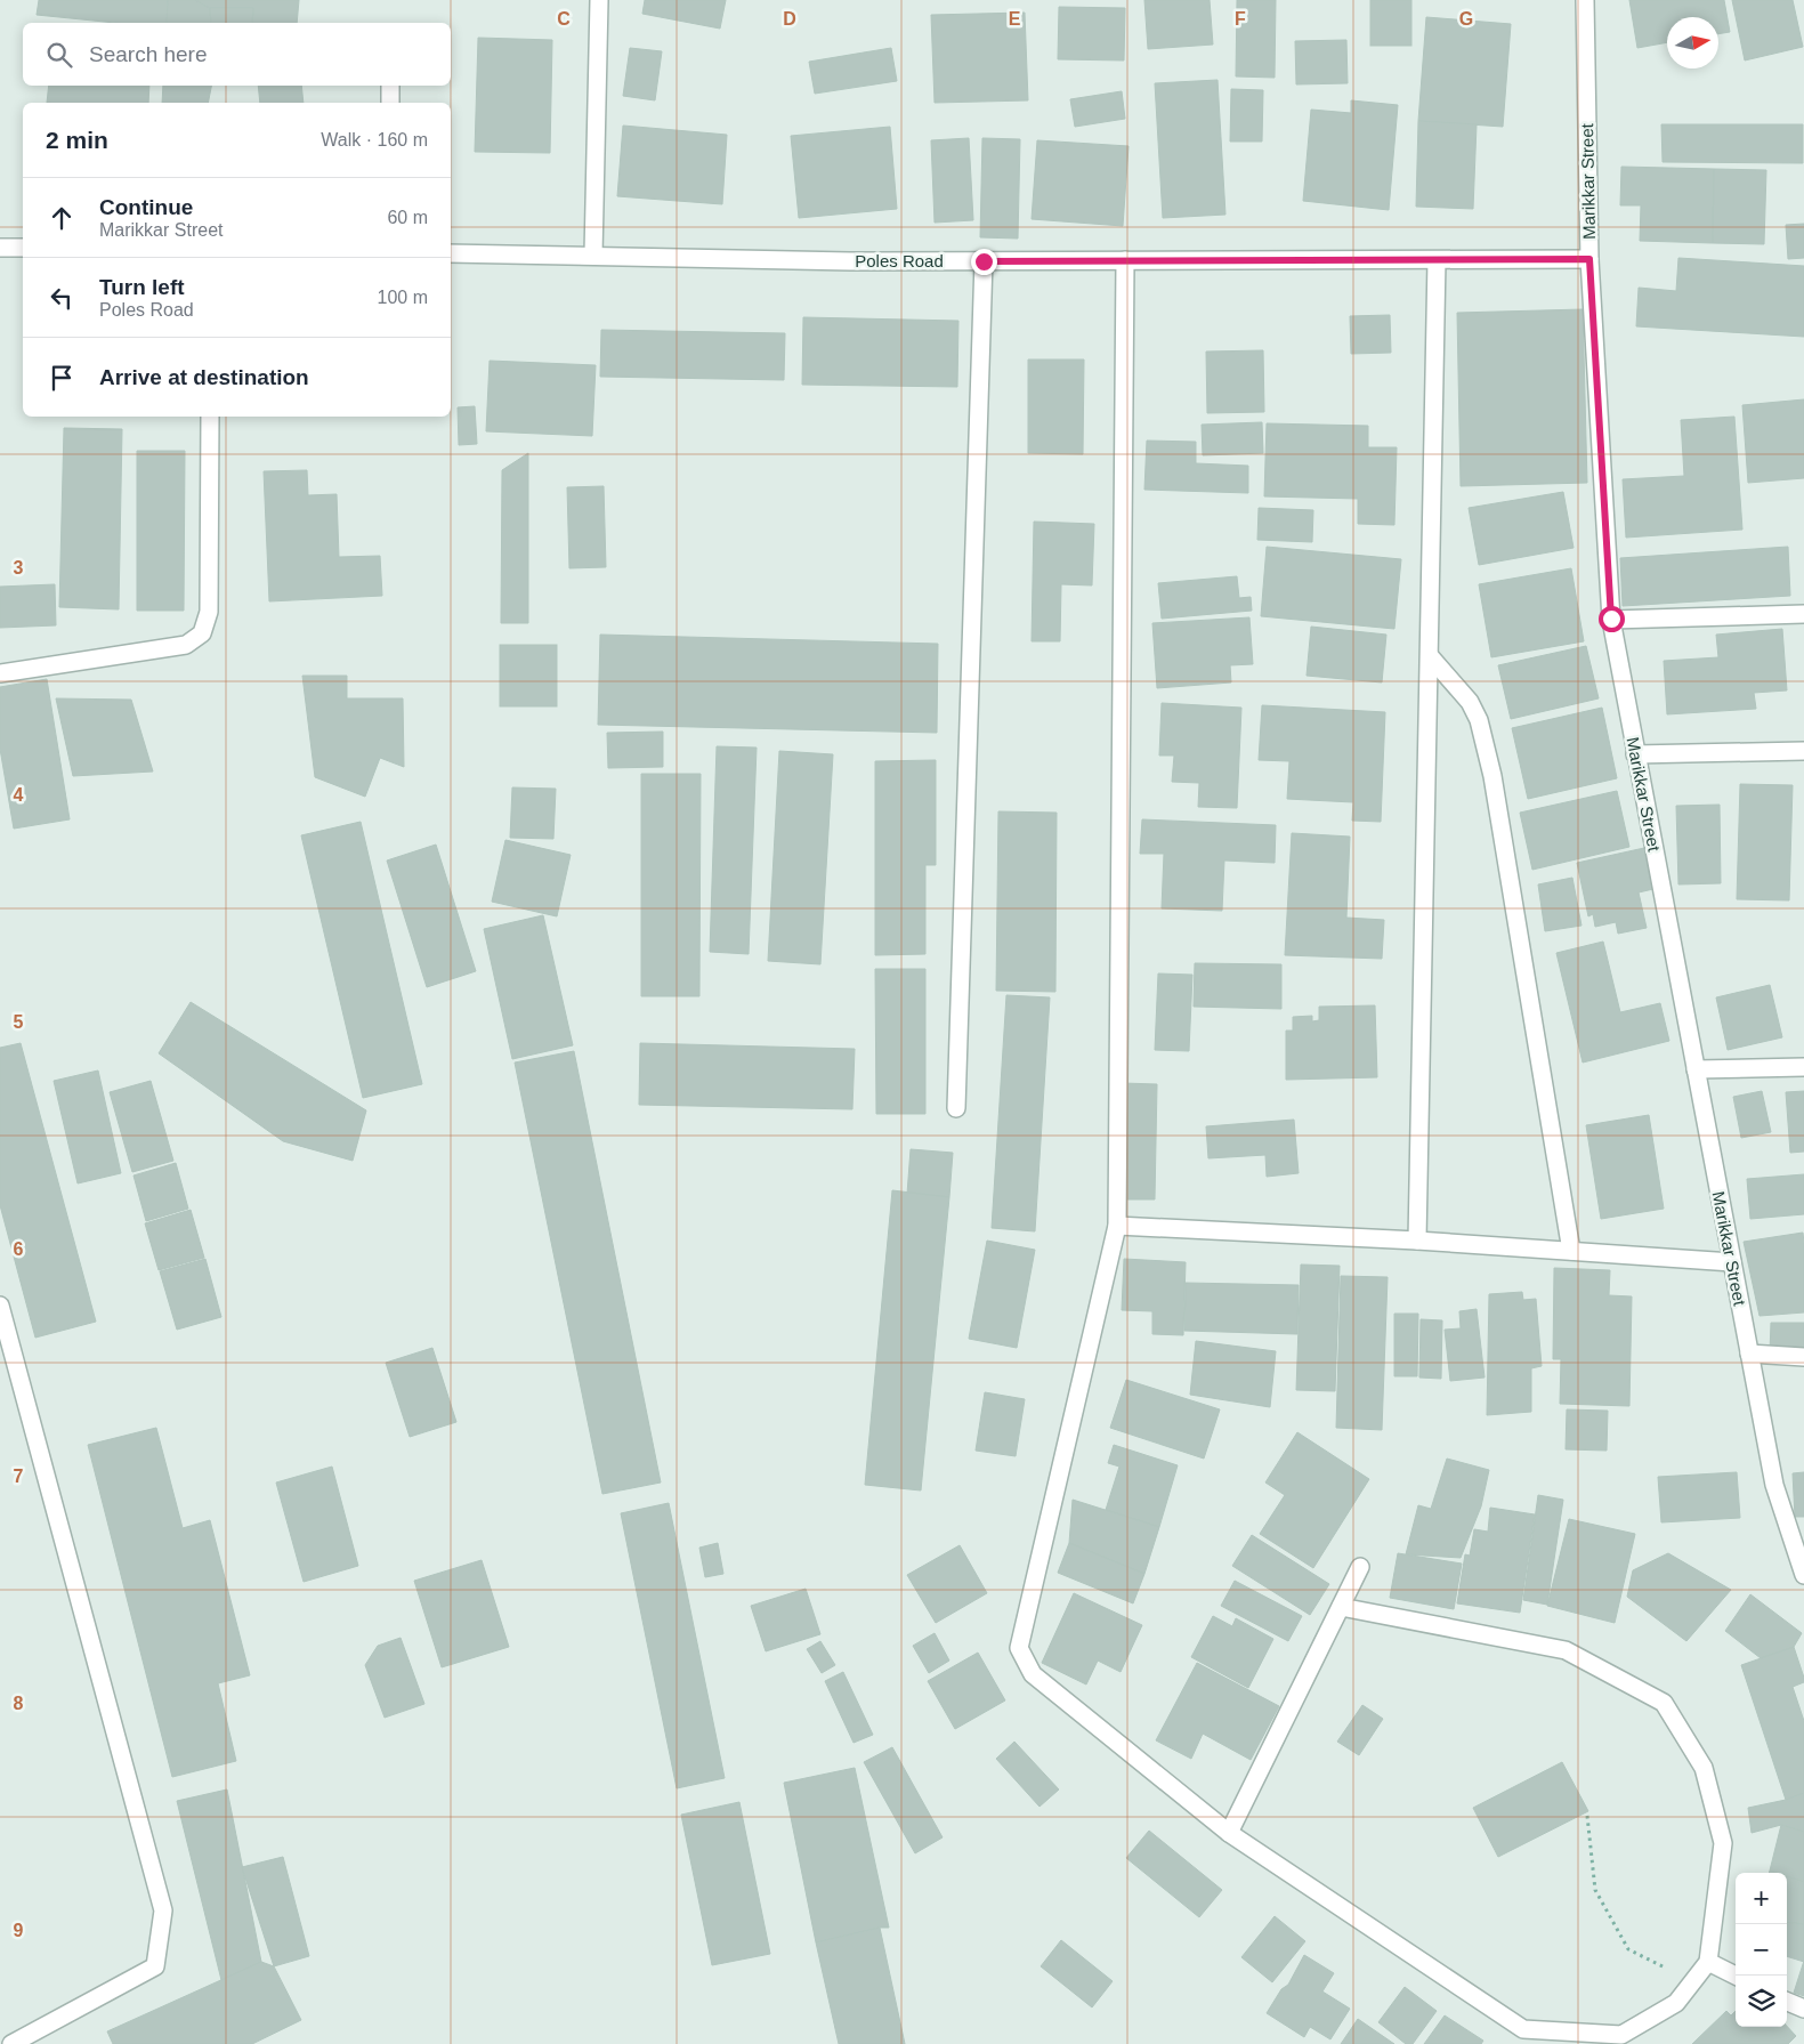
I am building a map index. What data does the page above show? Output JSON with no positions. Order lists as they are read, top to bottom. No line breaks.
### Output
{"streets":{"street":["Marikkar Street","Poles Road"]},"crossings":[["Marikkar Street","Poles Road"]],"north":"right","page":{"search":"Search here","heading":["2 min","Walk · 160 m"],"list":[["Continue","Marikkar Street","60 m"],["Turn left","Poles Road","100 m"],"Arrive at destination"],"map_buttons":["+","−"]},"grid":{"columns":["C","D","E","F","G"],"rows":["3","4","5","6","7","8","9"]}}
